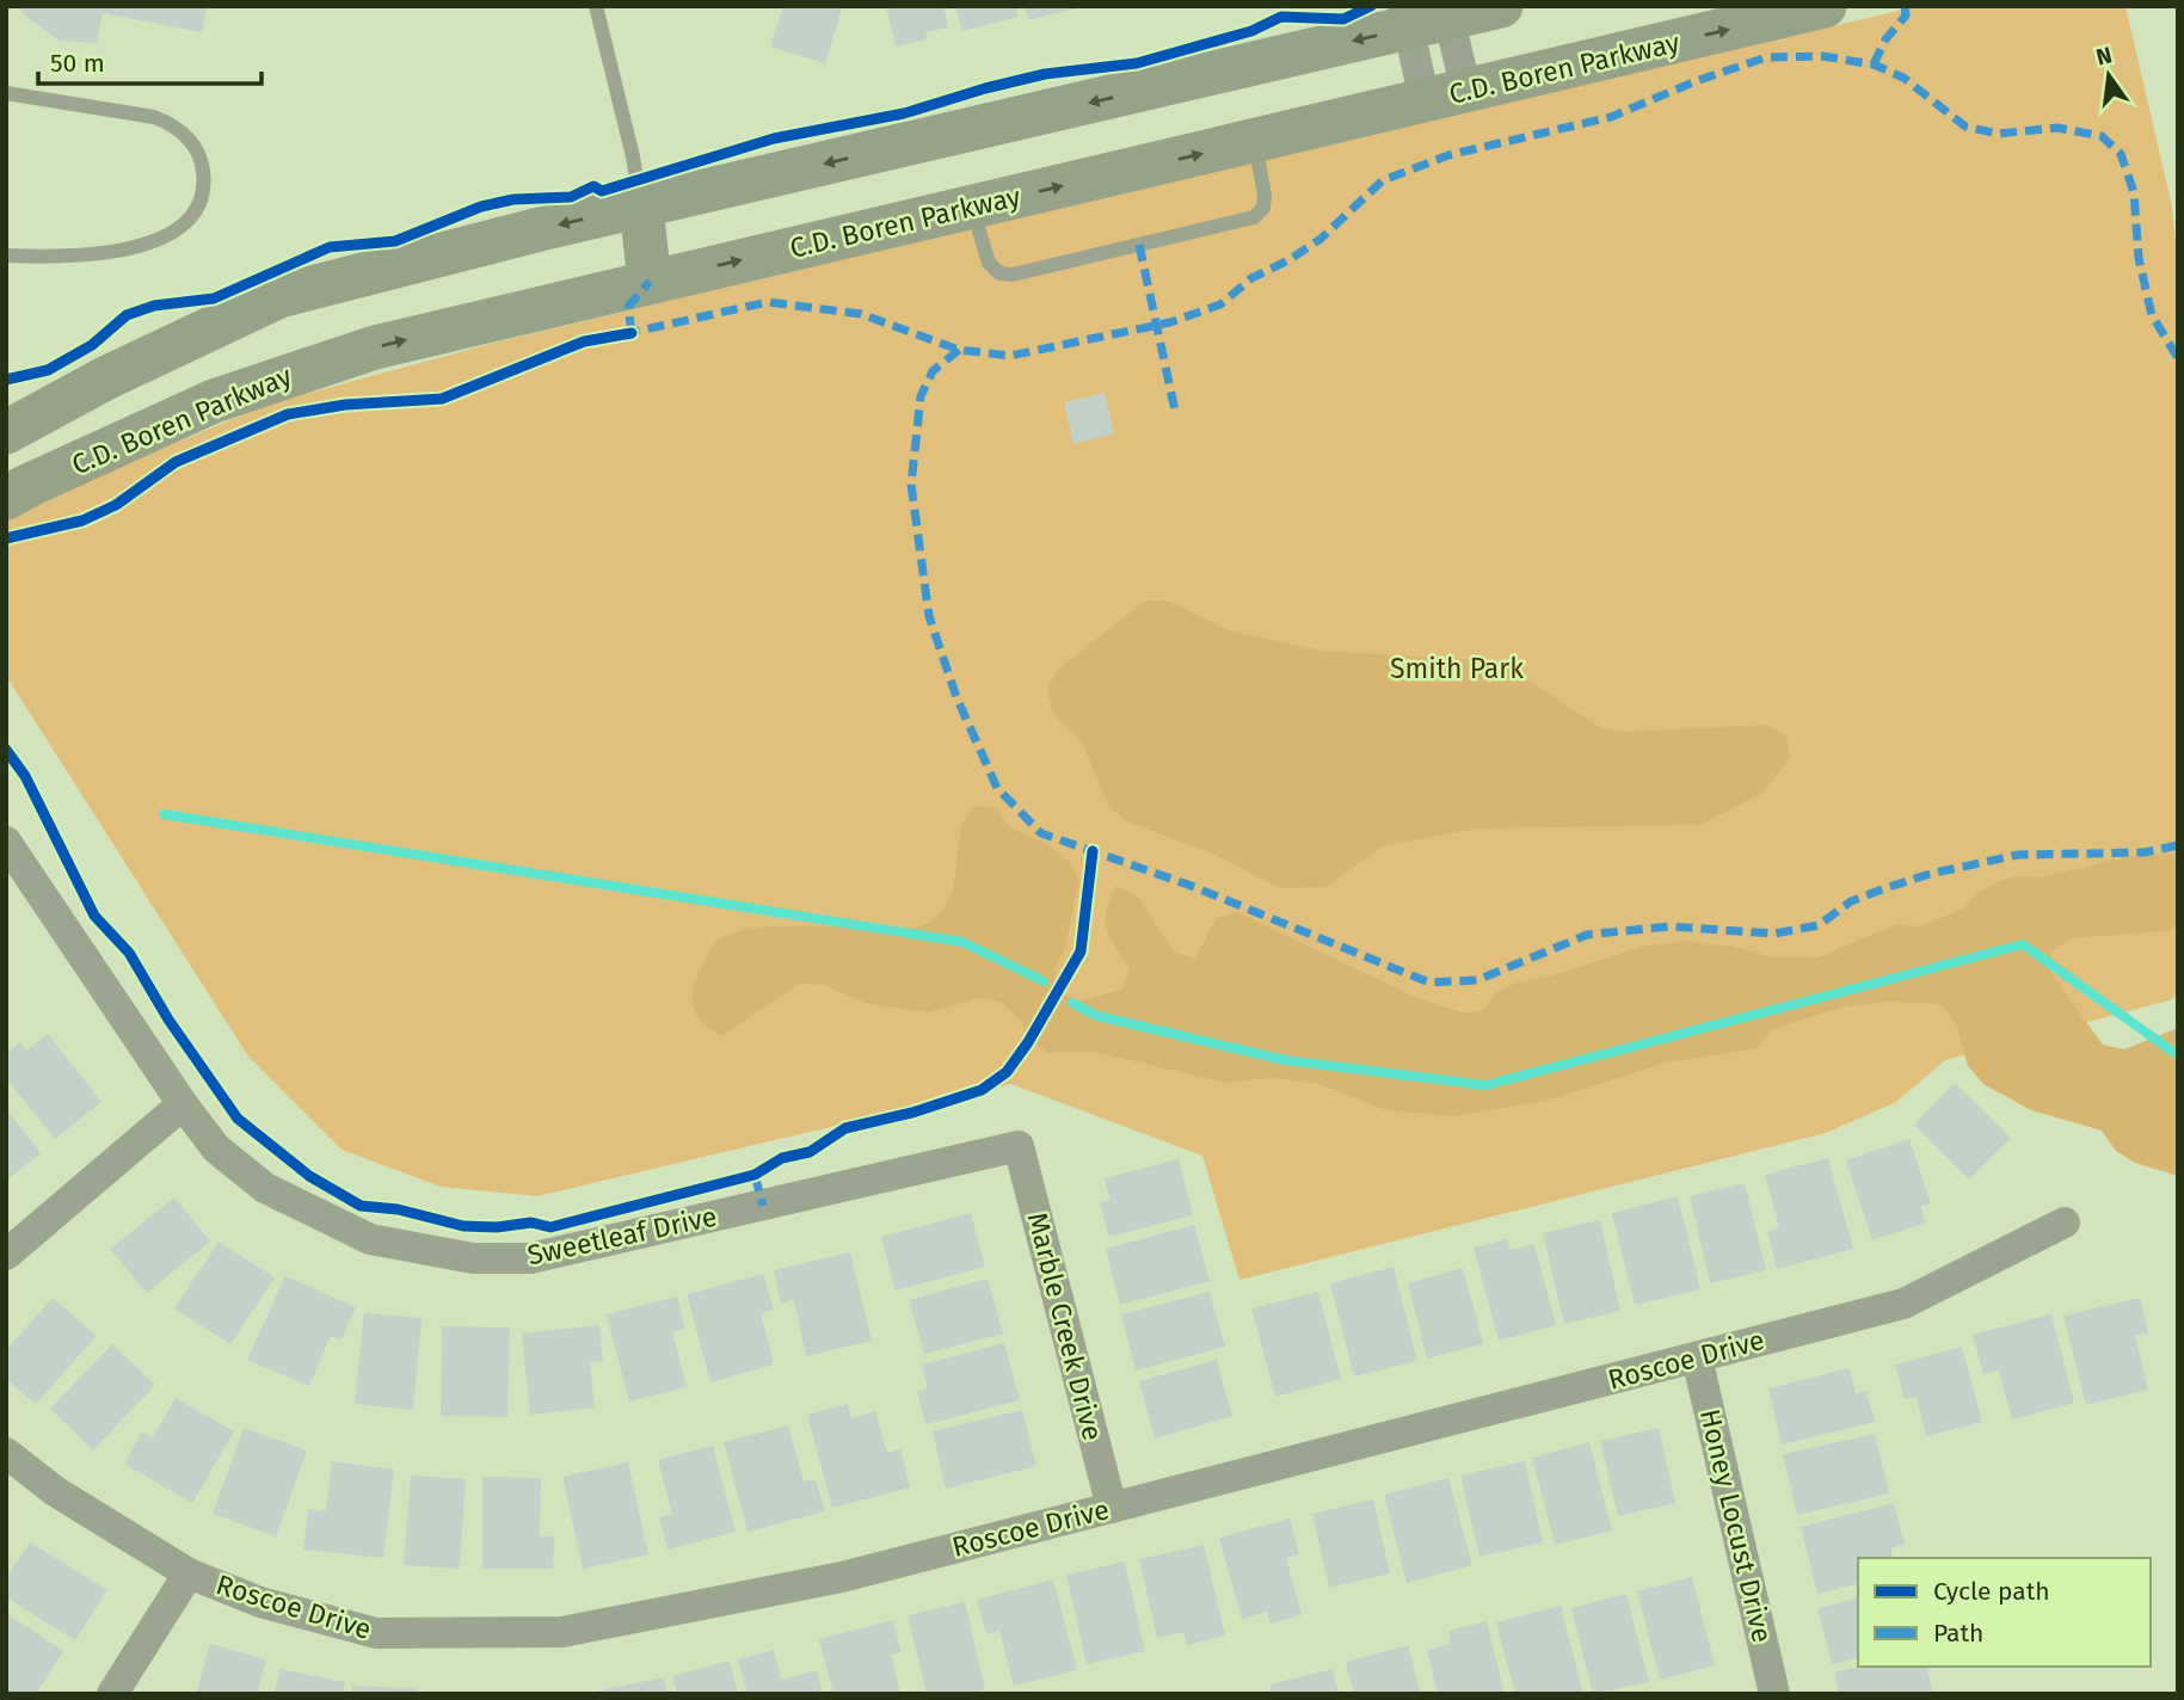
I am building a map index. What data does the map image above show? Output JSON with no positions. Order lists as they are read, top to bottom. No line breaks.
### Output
{"streets":{"street":["C.D. Boren Parkway","Sweetleaf Drive","Marble Creek Drive","Roscoe Drive","Honey Locust Drive"]},"crossings":[["Sweetleaf Drive","Marble Creek Drive"],["Marble Creek Drive","Roscoe Drive"],["Roscoe Drive","Honey Locust Drive"]],"parks":["Smith Park"],"legend":["Cycle path","Path"],"scale_bar":"50 m","north":"top"}
